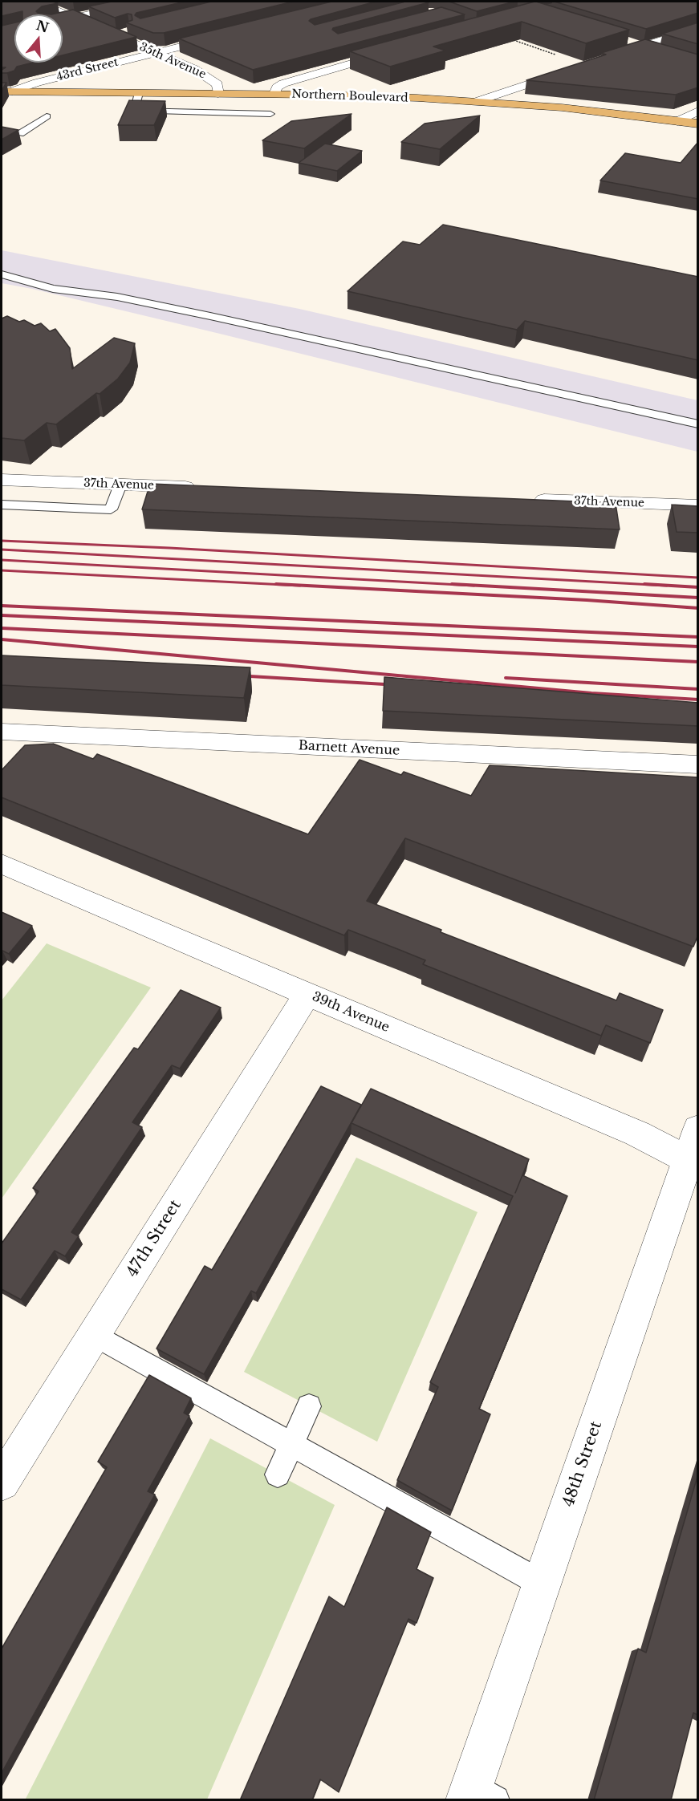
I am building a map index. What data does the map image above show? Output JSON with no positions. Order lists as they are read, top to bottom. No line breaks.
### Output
{"streets":{"main road":["Northern Boulevard"],"street":["35th Avenue","43rd Street","37th Avenue","Barnett Avenue","39th Avenue","47th Street","48th Street"]},"crossings":[["35th Avenue","43rd Street"],["35th Avenue","Northern Boulevard"],["43rd Street","Northern Boulevard"],["39th Avenue","47th Street"],["39th Avenue","48th Street"]],"north":"top"}
